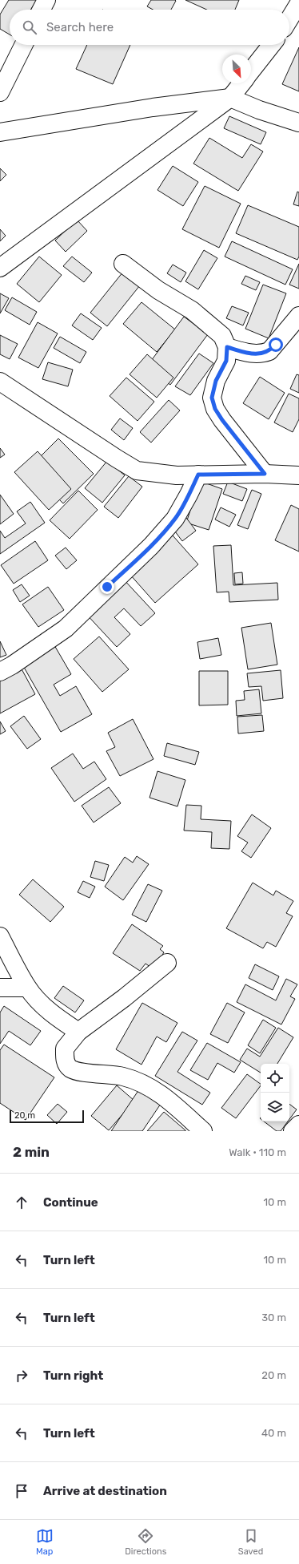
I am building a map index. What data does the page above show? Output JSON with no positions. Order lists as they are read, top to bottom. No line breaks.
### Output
{"scale_bar":"20 m","north":"bottom right","page":{"search":"Search here","scale":"20 m","heading":["2 min","Walk · 110 m"],"list":[["Continue","10 m"],["Turn left","10 m"],["Turn left","30 m"],["Turn right","20 m"],["Turn left","40 m"],"Arrive at destination"],"nav":["Map","Directions","Saved"]}}
